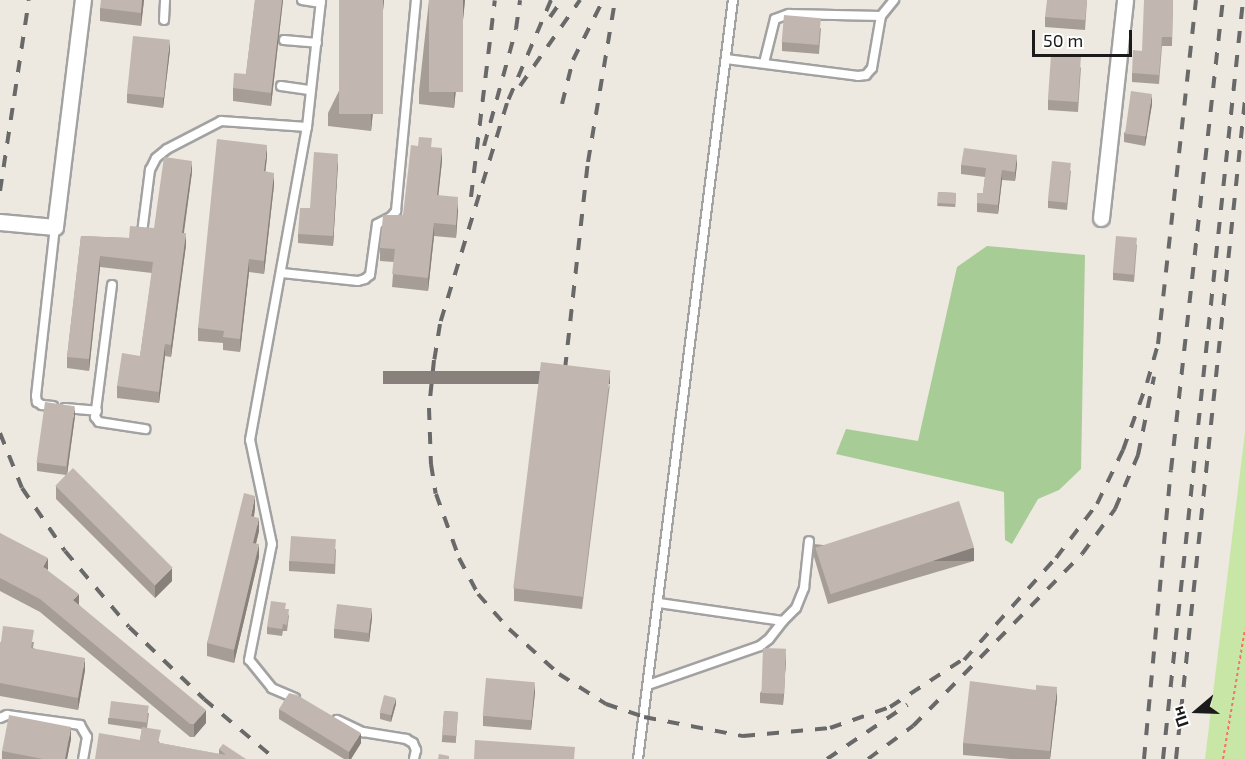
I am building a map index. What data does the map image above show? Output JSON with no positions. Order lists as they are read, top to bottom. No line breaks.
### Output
{"scale_bar":"50 m","north":"left"}
